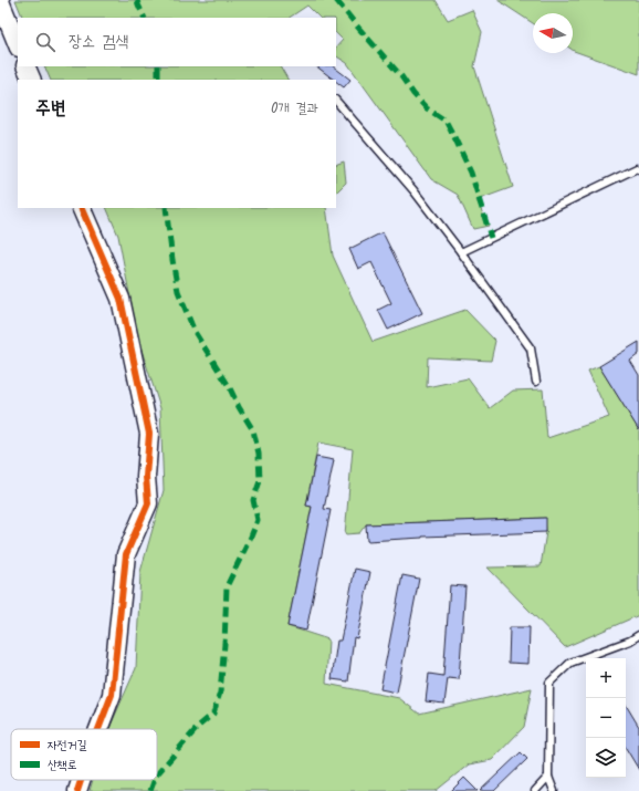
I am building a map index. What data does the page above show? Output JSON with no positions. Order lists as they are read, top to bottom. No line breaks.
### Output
{"legend":["자전거길","산책로"],"north":"left","page":{"search":"장소 검색","heading":["주변","0개 결과"],"map_buttons":["+","−"]}}
